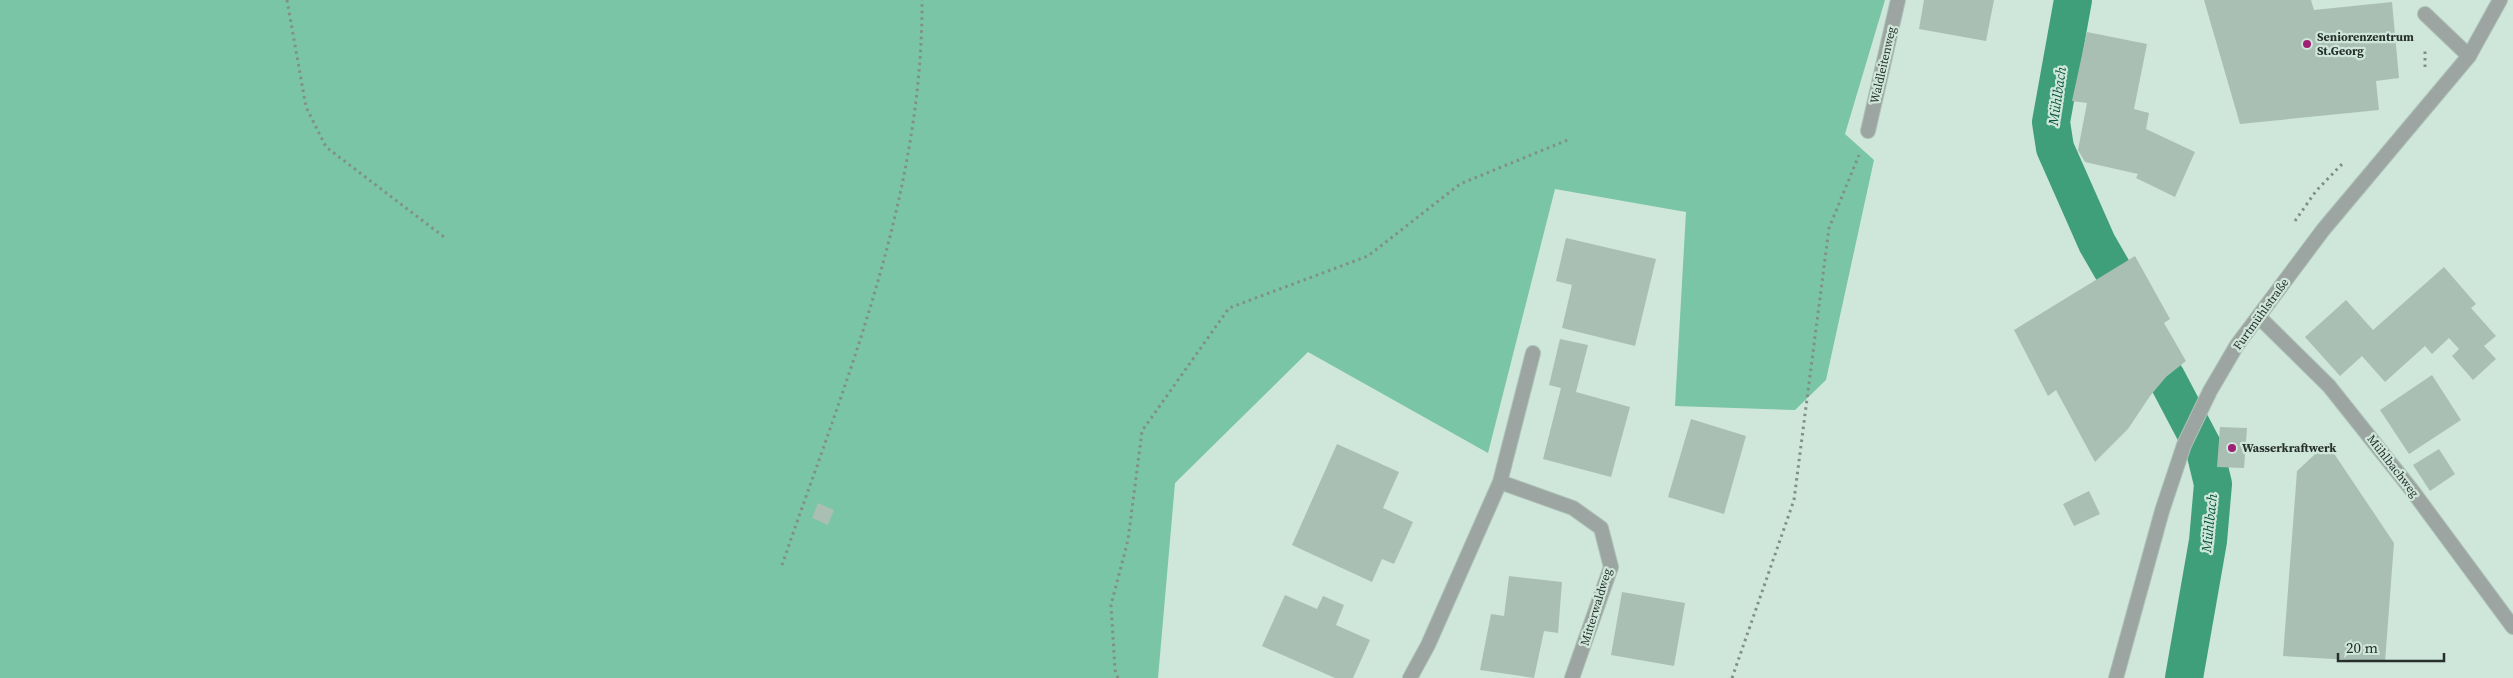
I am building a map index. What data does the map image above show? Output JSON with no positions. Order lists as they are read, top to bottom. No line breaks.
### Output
{"streets":{"street":["Waldleitenweg","Furtmühlstraße","Mühlbachweg","Mitterwaldweg"]},"crossings":[["Furtmühlstraße","Mühlbachweg"]],"water":["Mühlbach"],"places":["Seniorenzentrum St.Georg","Wasserkraftwerk"],"scale_bar":"20 m"}
